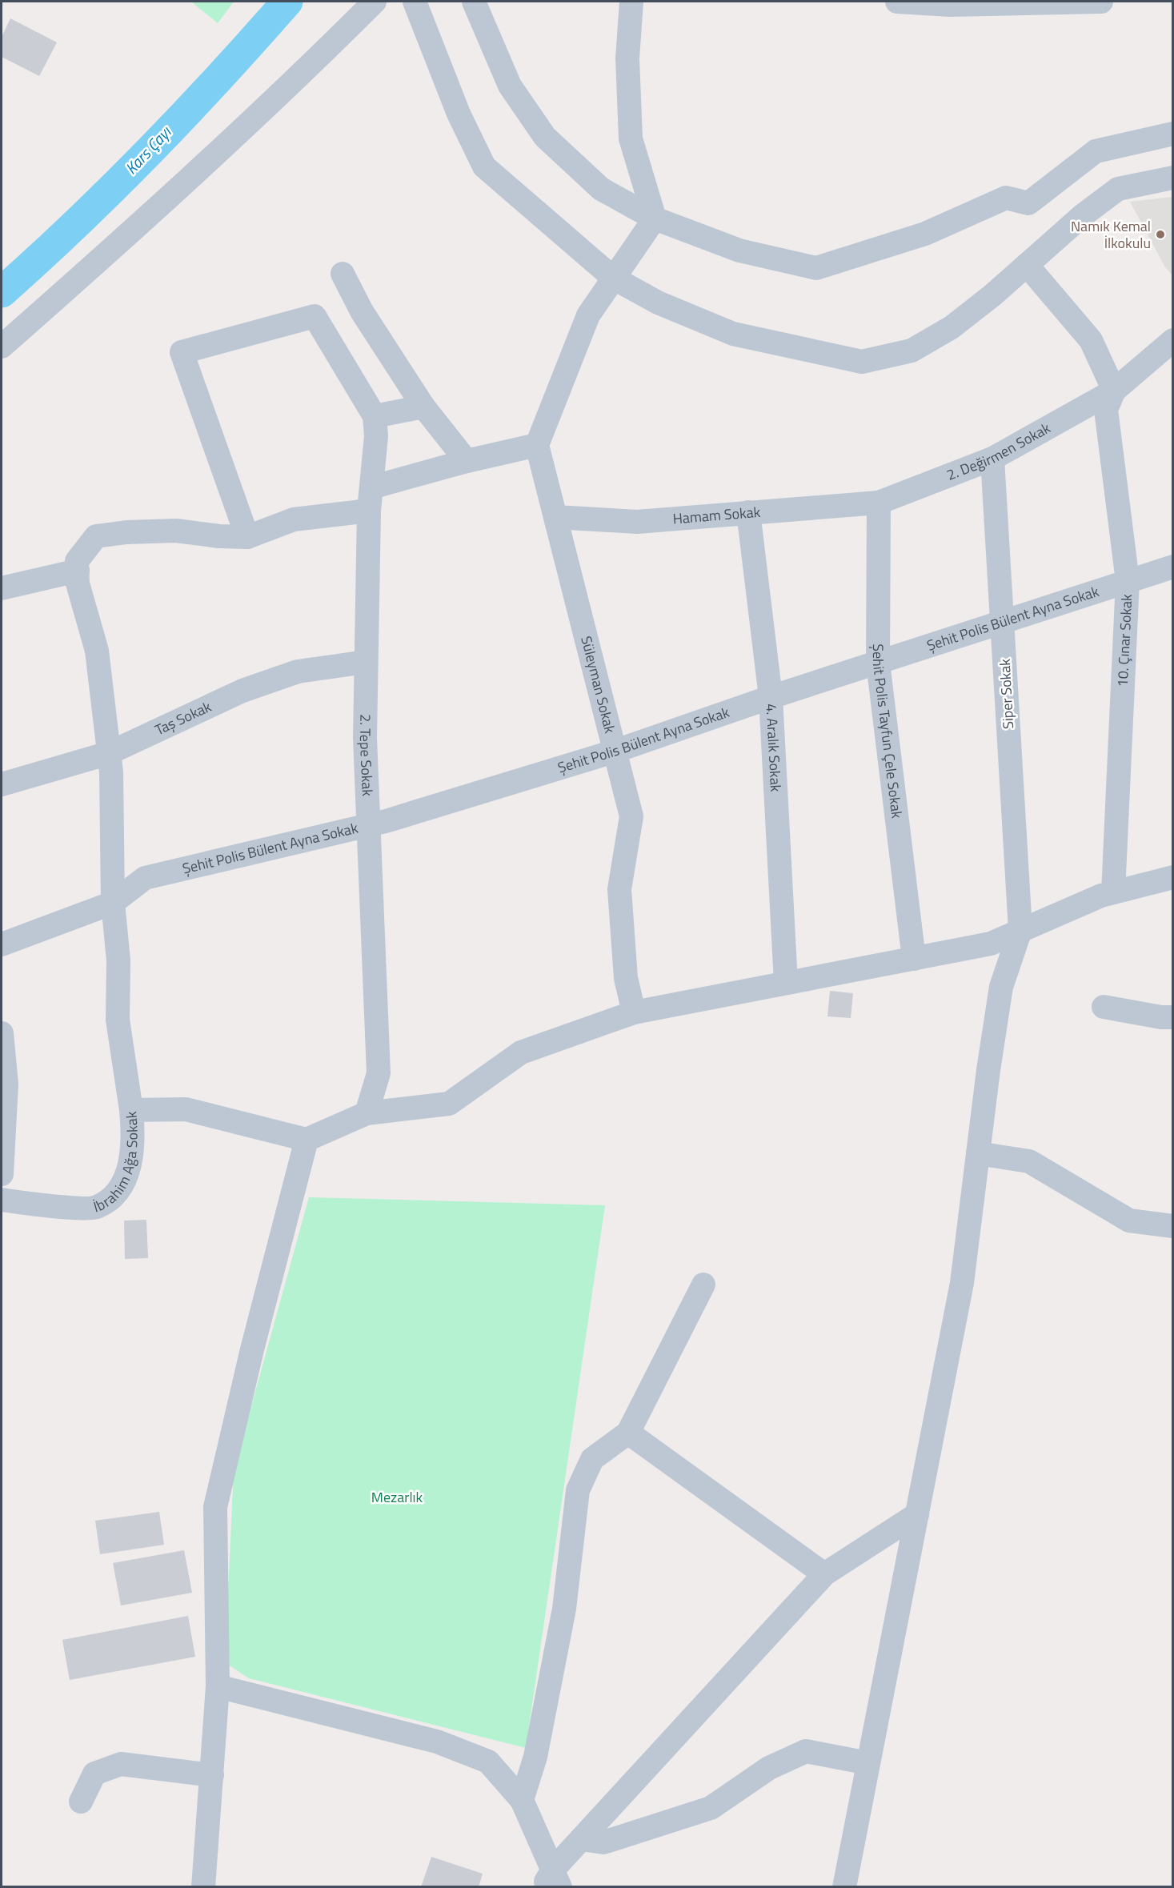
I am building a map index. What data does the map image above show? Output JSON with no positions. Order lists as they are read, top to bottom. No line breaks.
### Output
{"streets":{"street":["2. Değirmen Sokak","Hamam Sokak","Şehit Polis Bülent Ayna Sokak","10. Çınar Sokak","Süleyman Sokak","Siper Sokak","Taş Sokak","Şehit Polis Tayfun Çele Sokak","4. Aralık Sokak","2. Tepe Sokak","İbrahim Ağa Sokak"]},"crossings":[["2. Değirmen Sokak","Hamam Sokak"],["2. Değirmen Sokak","10. Çınar Sokak"],["2. Değirmen Sokak","Siper Sokak"],["2. Değirmen Sokak","Şehit Polis Tayfun Çele Sokak"],["Hamam Sokak","Süleyman Sokak"],["Hamam Sokak","Şehit Polis Tayfun Çele Sokak"],["Hamam Sokak","4. Aralık Sokak"],["Şehit Polis Bülent Ayna Sokak","10. Çınar Sokak"],["Şehit Polis Bülent Ayna Sokak","Süleyman Sokak"],["Şehit Polis Bülent Ayna Sokak","Siper Sokak"],["Şehit Polis Bülent Ayna Sokak","Şehit Polis Tayfun Çele Sokak"],["Şehit Polis Bülent Ayna Sokak","4. Aralık Sokak"],["Şehit Polis Bülent Ayna Sokak","2. Tepe Sokak"],["Taş Sokak","2. Tepe Sokak"]],"water":["Kars Çayı"],"parks":["Mezarlık"],"places":["Namık Kemal İlkokulu"]}
